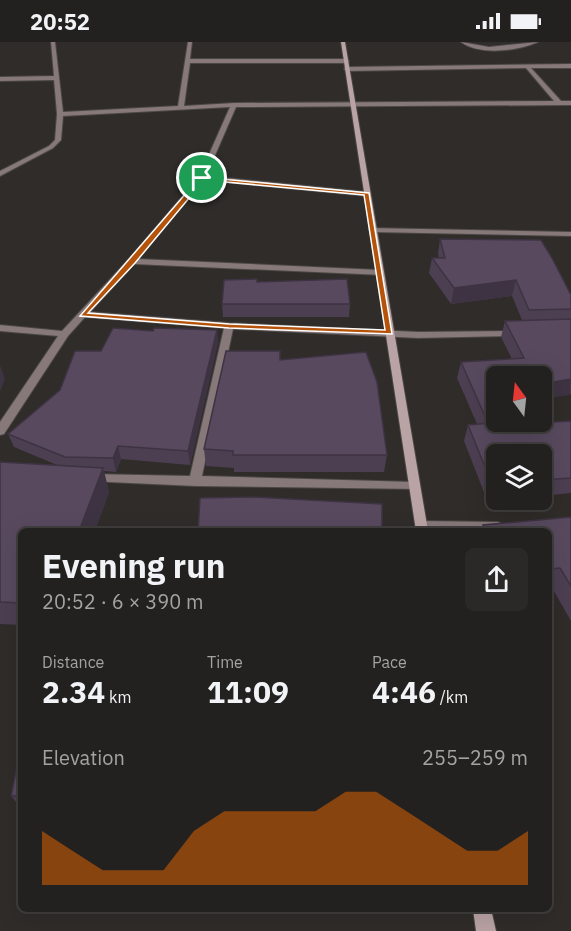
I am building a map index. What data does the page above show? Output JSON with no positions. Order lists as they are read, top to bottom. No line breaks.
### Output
{"north":"top","page":{"status":"20:52","heading":["Evening run","20:52 · 6 × 390 m"],"stats":[["Distance","2.34 km"],["Time","11:09"],["Pace","4:46 /km"]],"chart":["Elevation","255–259 m"]}}
